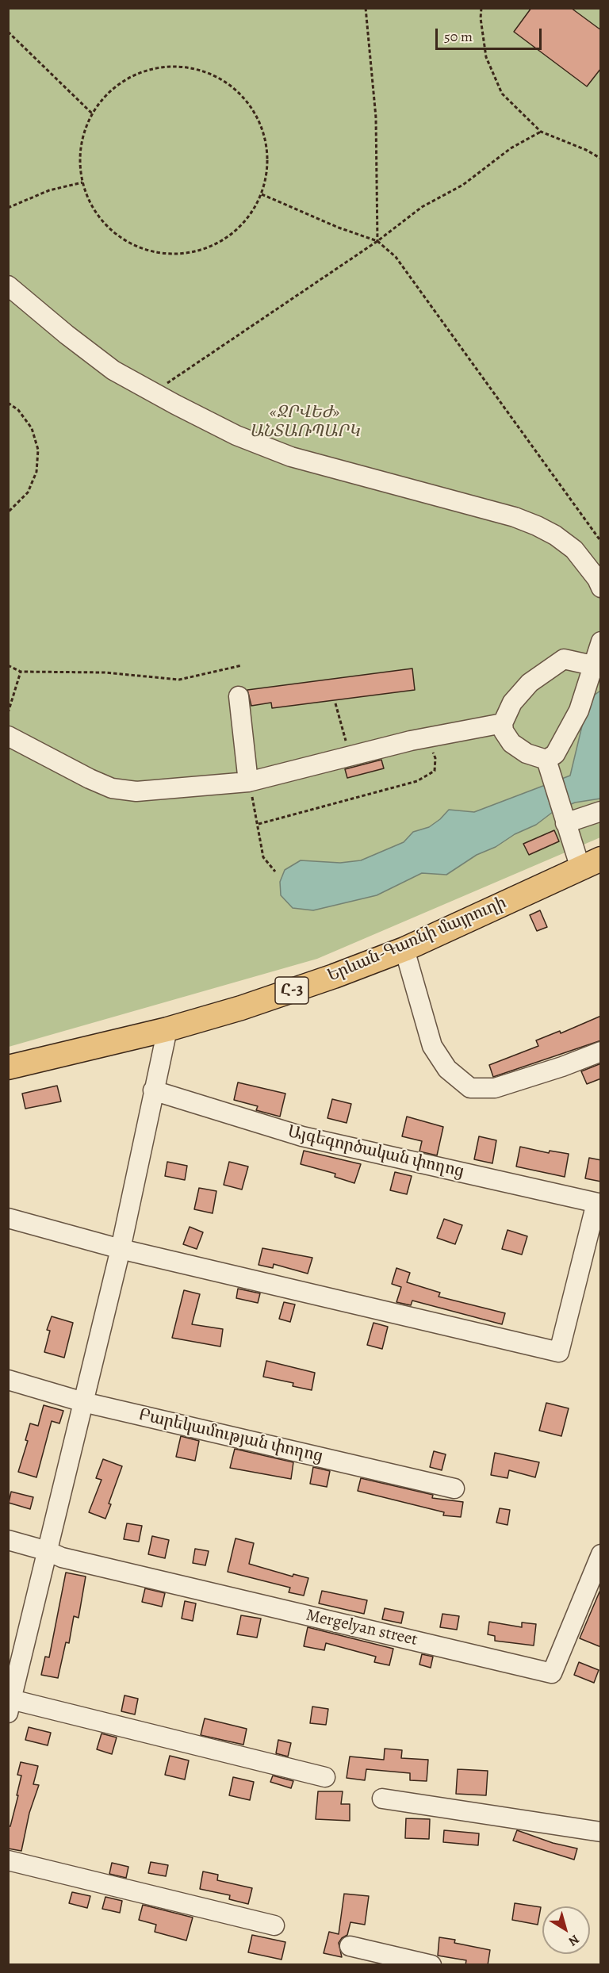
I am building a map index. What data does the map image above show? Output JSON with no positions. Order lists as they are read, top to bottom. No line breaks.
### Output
{"streets":{"main road":["Երևան-Գառնի մայրուղի","Հ-3"],"street":["Այգեգործական փողոց","Բարեկամության փողոց","Mergelyan street"]},"parks":["«ՋՐՎԵԺ» ԱՆՏԱՌՊԱՐԿ"],"scale_bar":"50 m","north":"bottom right"}
